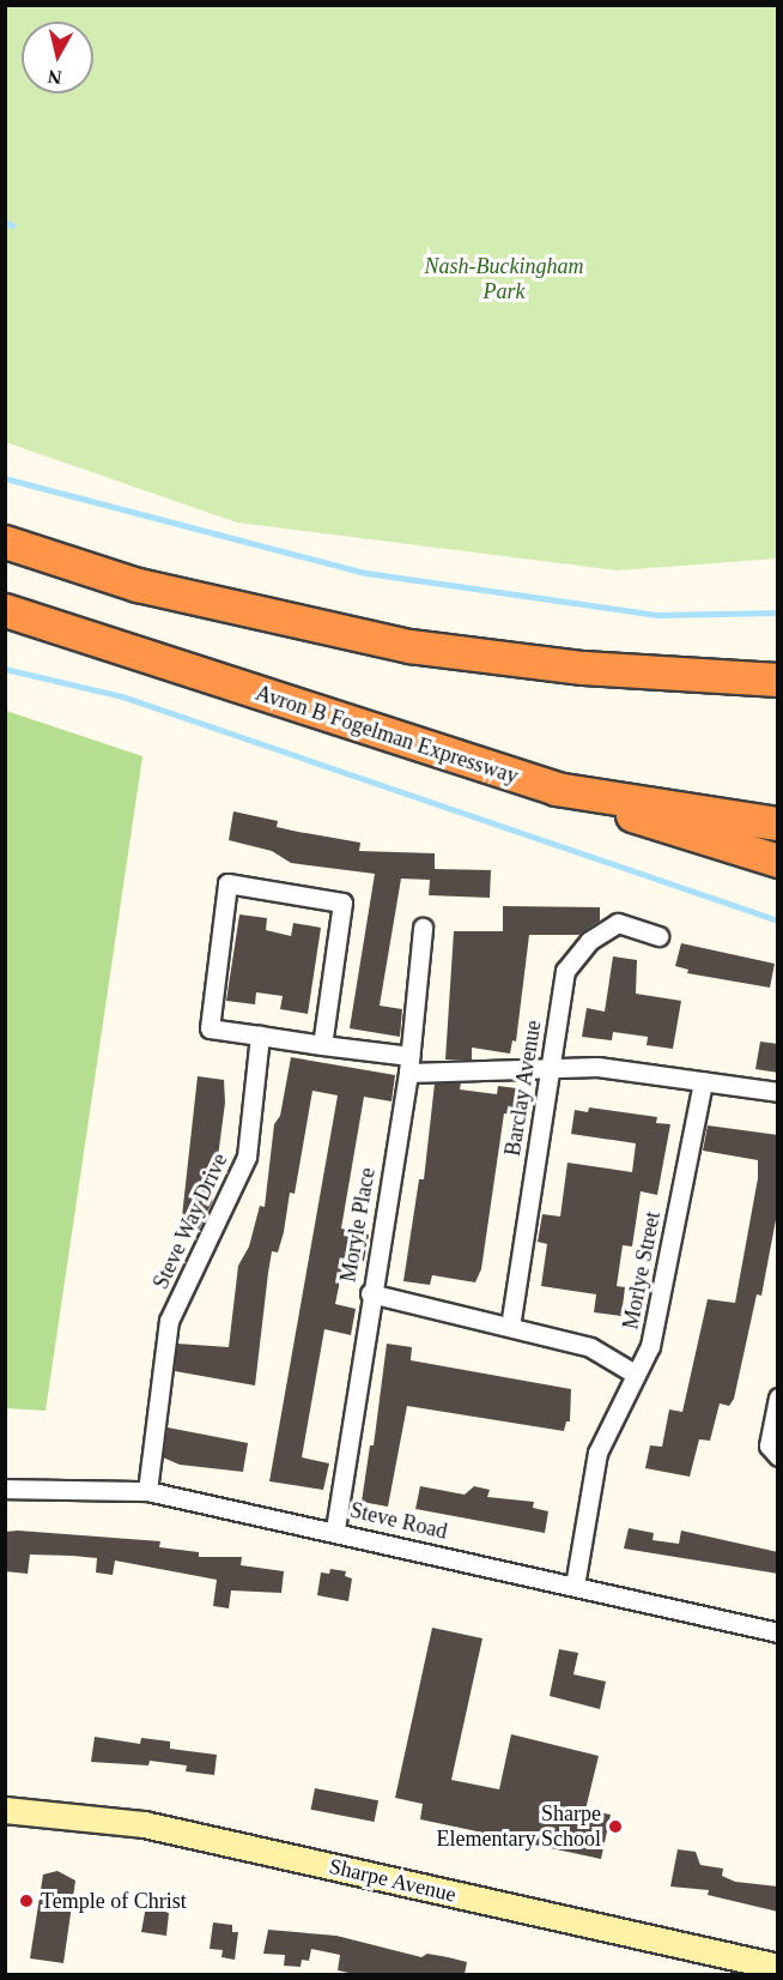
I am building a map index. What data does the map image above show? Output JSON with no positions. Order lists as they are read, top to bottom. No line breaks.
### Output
{"streets":{"highway":["Avron B Fogelman Expressway"],"street":["Barclay Avenue","Steve Way Drive","Moryle Place","Morlye Street","Steve Road","Sharpe Avenue"]},"crossings":[["Steve Way Drive","Steve Road"],["Moryle Place","Steve Road"],["Morlye Street","Steve Road"]],"parks":["Nash-Buckingham Park"],"places":["Sharpe Elementary School","Temple of Christ"],"north":"bottom"}
